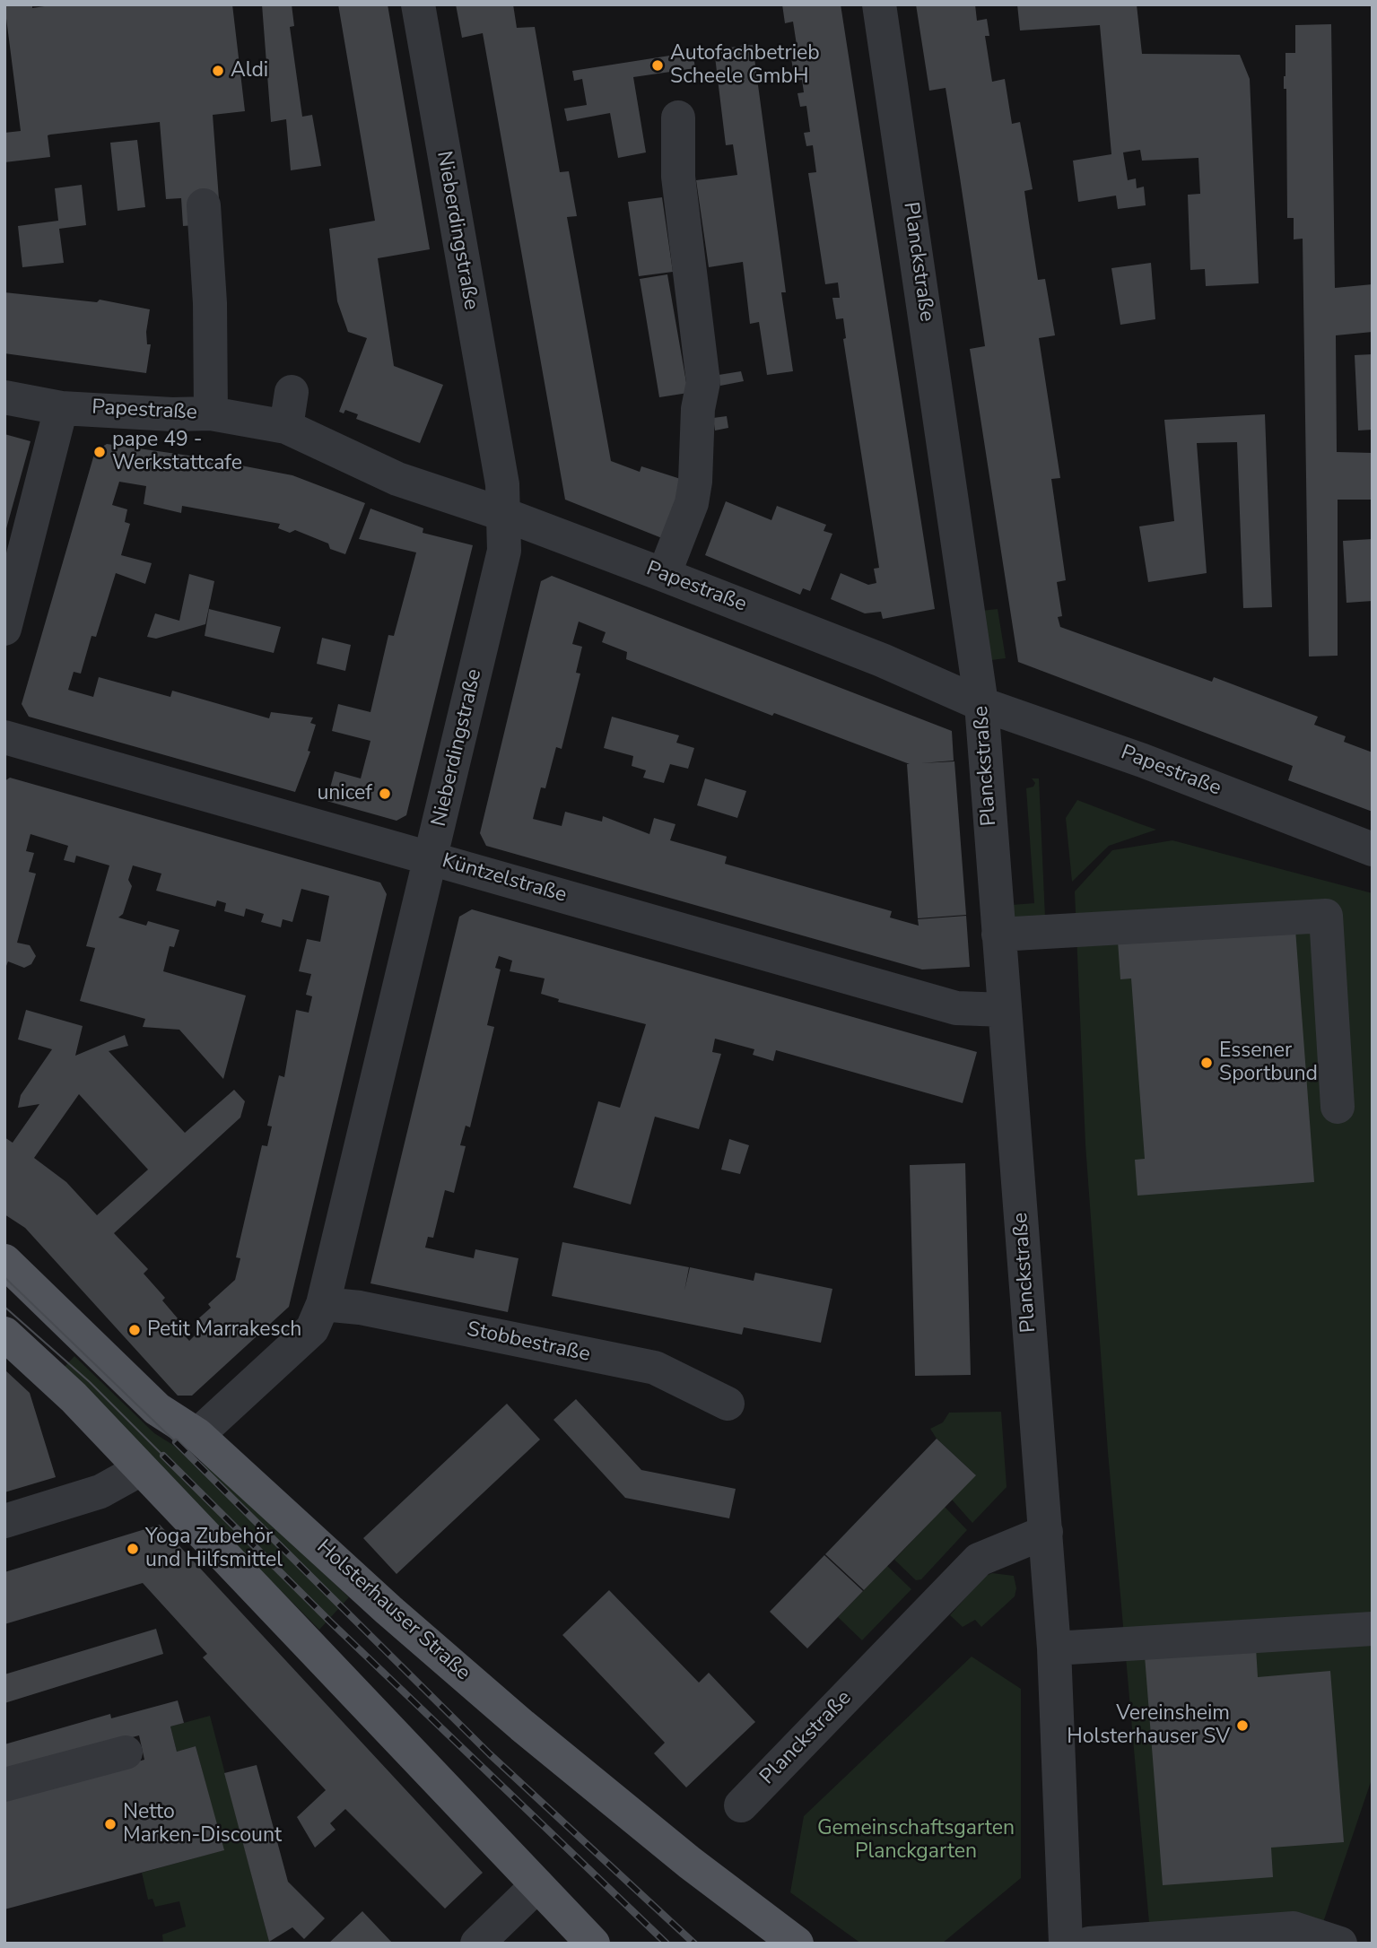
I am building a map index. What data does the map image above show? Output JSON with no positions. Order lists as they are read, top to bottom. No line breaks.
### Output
{"streets":{"main road":["Holsterhauser Straße"],"street":["Nieberdingstraße","Planckstraße","Papestraße","Küntzelstraße","Stobbestraße"]},"crossings":[["Nieberdingstraße","Papestraße"],["Nieberdingstraße","Küntzelstraße"],["Nieberdingstraße","Stobbestraße"],["Nieberdingstraße","Holsterhauser Straße"],["Planckstraße","Papestraße"],["Planckstraße","Küntzelstraße"]],"parks":["Gemeinschaftsgarten Planckgarten"],"places":["Autofachbetrieb Scheele GmbH","Aldi","pape 49 - Werkstattcafe","unicef","Essener Sportbund","Petit Marrakesch","Yoga Zubehör und Hilfsmittel","Vereinsheim Holsterhauser SV","Netto Marken-Discount"]}
